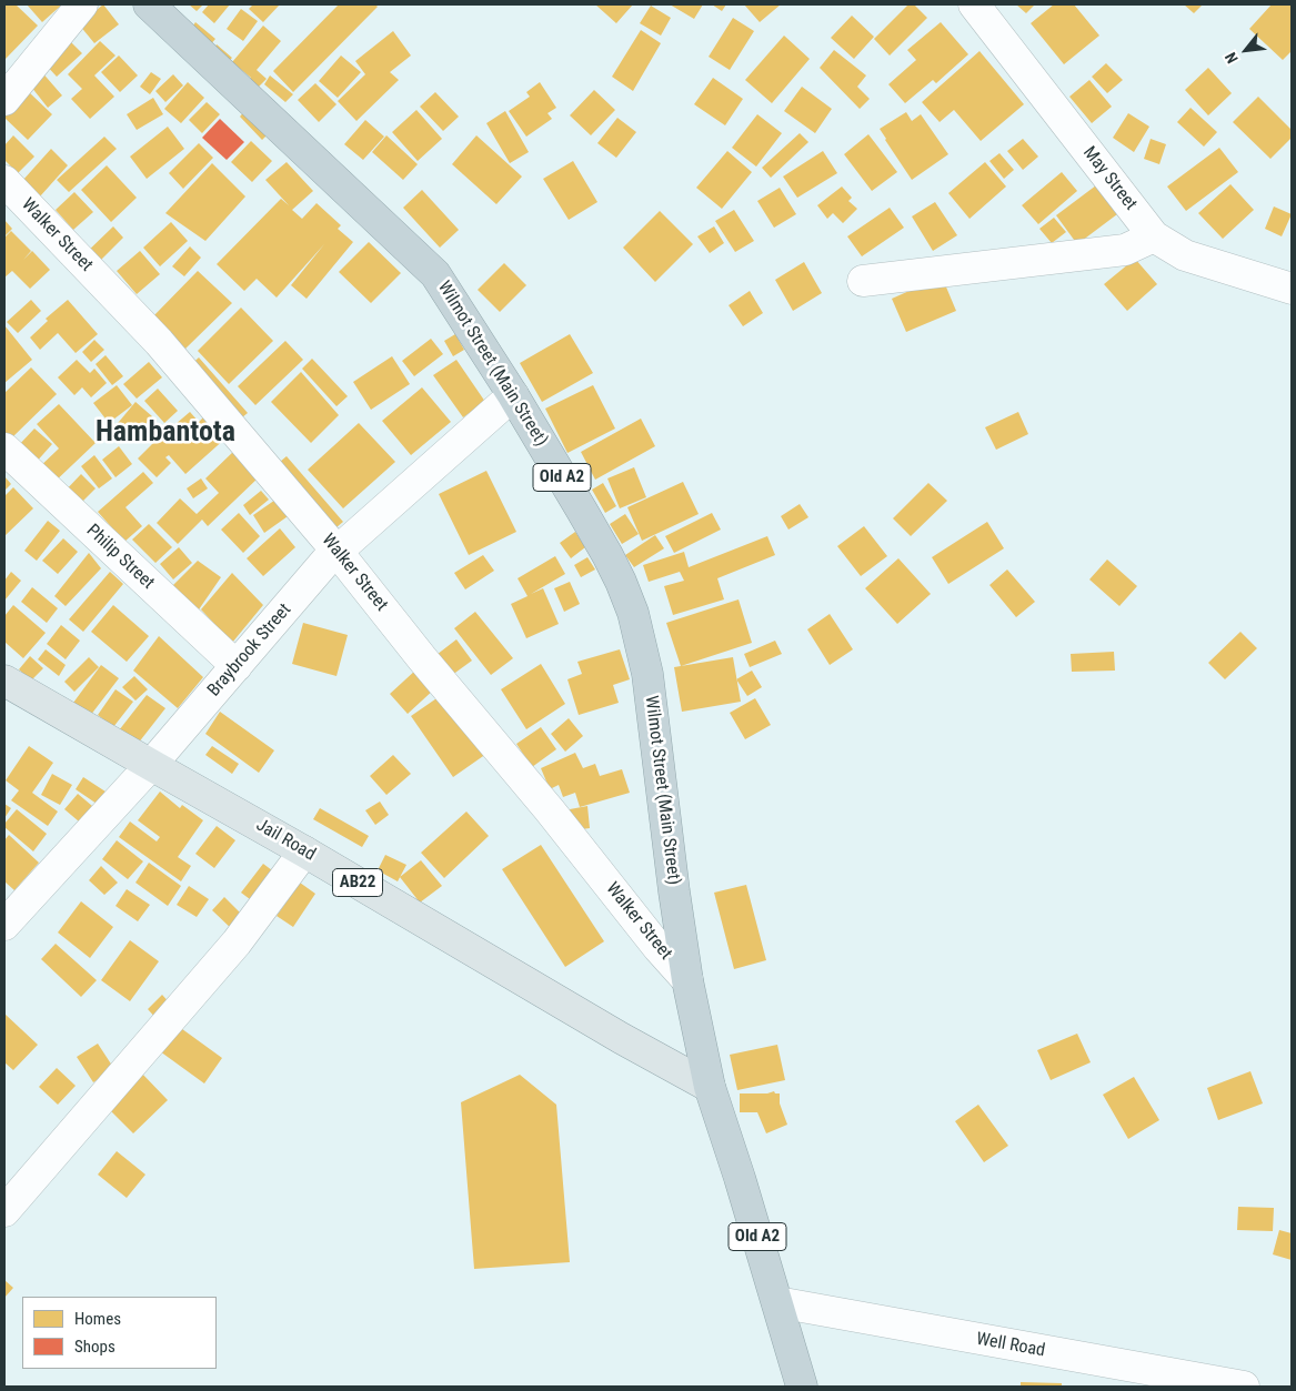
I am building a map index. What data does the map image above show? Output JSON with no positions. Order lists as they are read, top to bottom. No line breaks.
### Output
{"streets":{"highway":["Wilmot Street (Main Street)","Old A2"],"main road":["Jail Road","AB22"],"street":["May Street","Walker Street","Philip Street","Braybrook Street","Well Road"]},"crossings":[["Walker Street","Wilmot Street (Main Street)"],["Walker Street","Braybrook Street"],["Wilmot Street (Main Street)","Old A2"],["Wilmot Street (Main Street)","Braybrook Street"],["Wilmot Street (Main Street)","Jail Road"],["Old A2","Jail Road"],["Old A2","Well Road"],["Philip Street","Braybrook Street"],["Braybrook Street","Jail Road"]],"districts":["Hambantota"],"legend":["Homes","Shops"],"north":"bottom left"}
